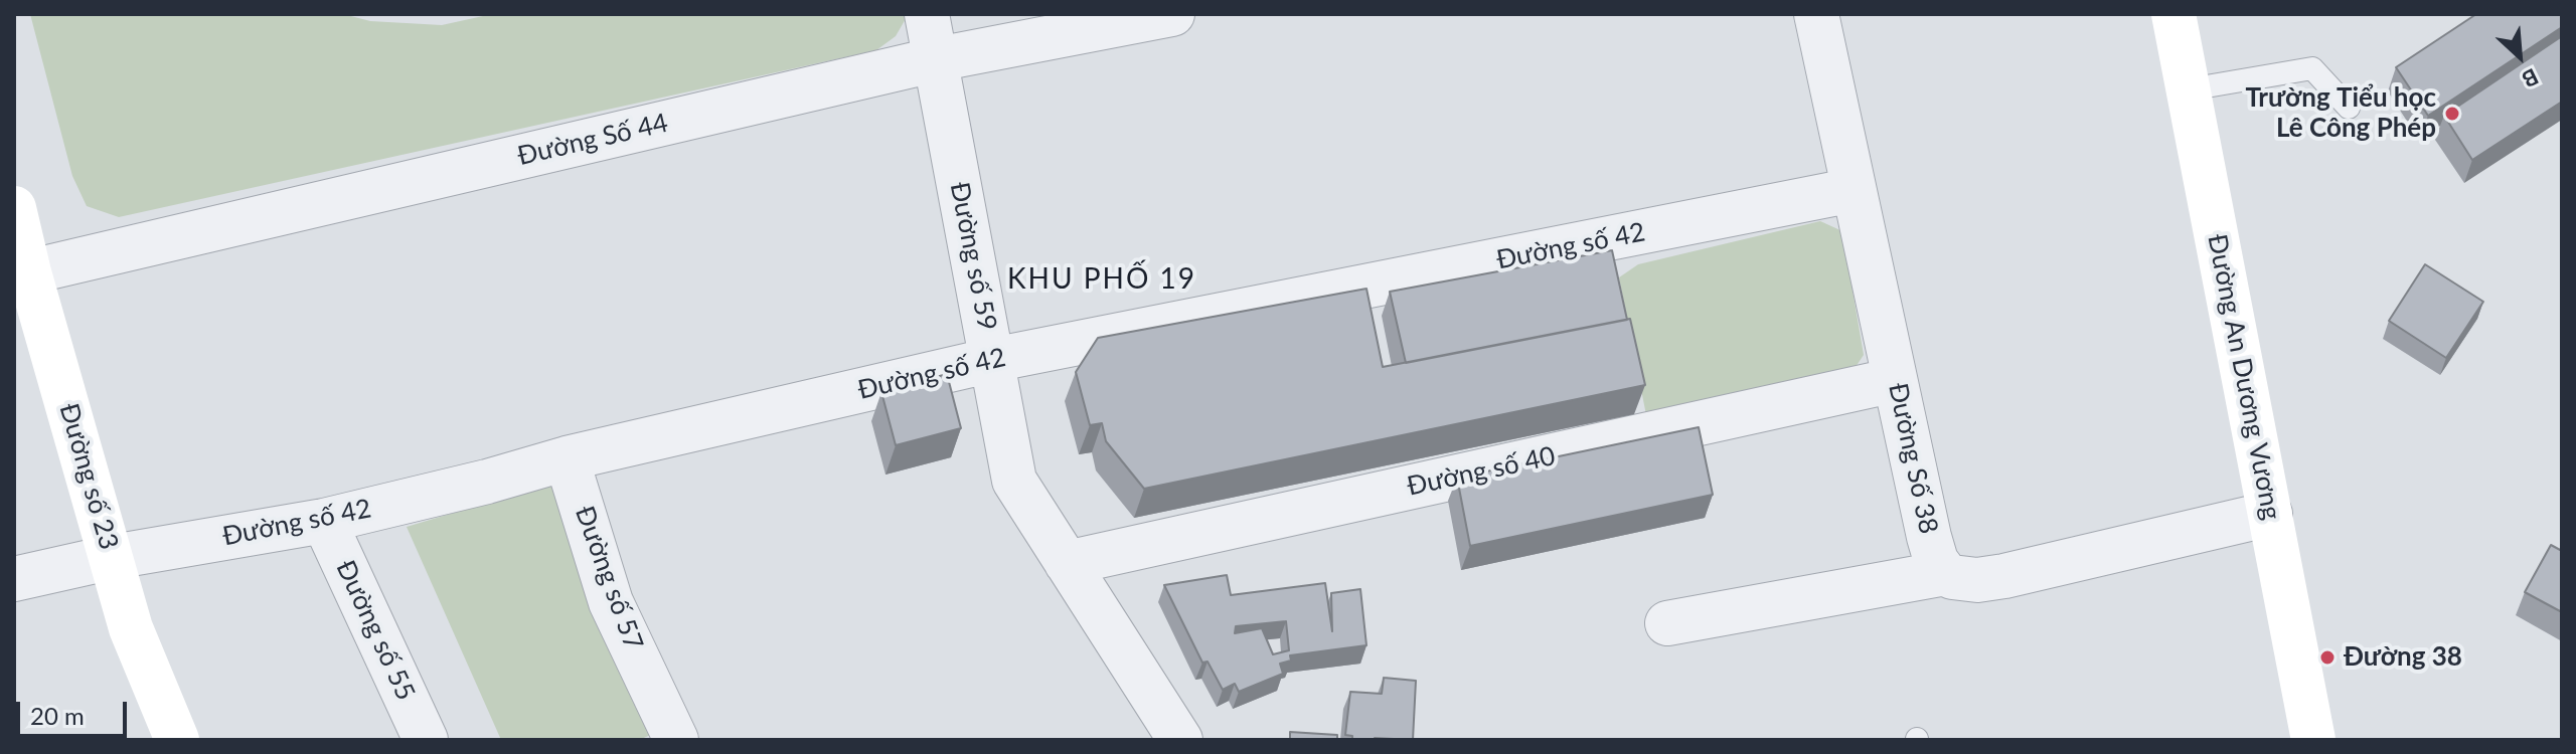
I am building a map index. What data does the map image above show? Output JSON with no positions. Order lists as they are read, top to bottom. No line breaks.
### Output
{"streets":{"main road":["Đường An Dương Vương","Đường số 23"],"street":["Đường Số 44","Đường số 42","Đường số 59","Đường Số 38","Đường số 40","Đường số 57","Đường số 55"]},"crossings":[["Đường Số 44","Đường số 59"],["Đường Số 44","Đường số 23"],["Đường số 42","Đường số 59"],["Đường số 42","Đường Số 38"],["Đường số 42","Đường số 23"],["Đường số 42","Đường số 57"],["Đường số 42","Đường số 55"],["Đường số 59","Đường số 40"],["Đường Số 38","Đường số 40"]],"districts":["KHU PHỐ 19"],"places":["Trường Tiểu học Lê Công Phép","Đường 38"],"scale_bar":"20 m","north":"bottom right"}
